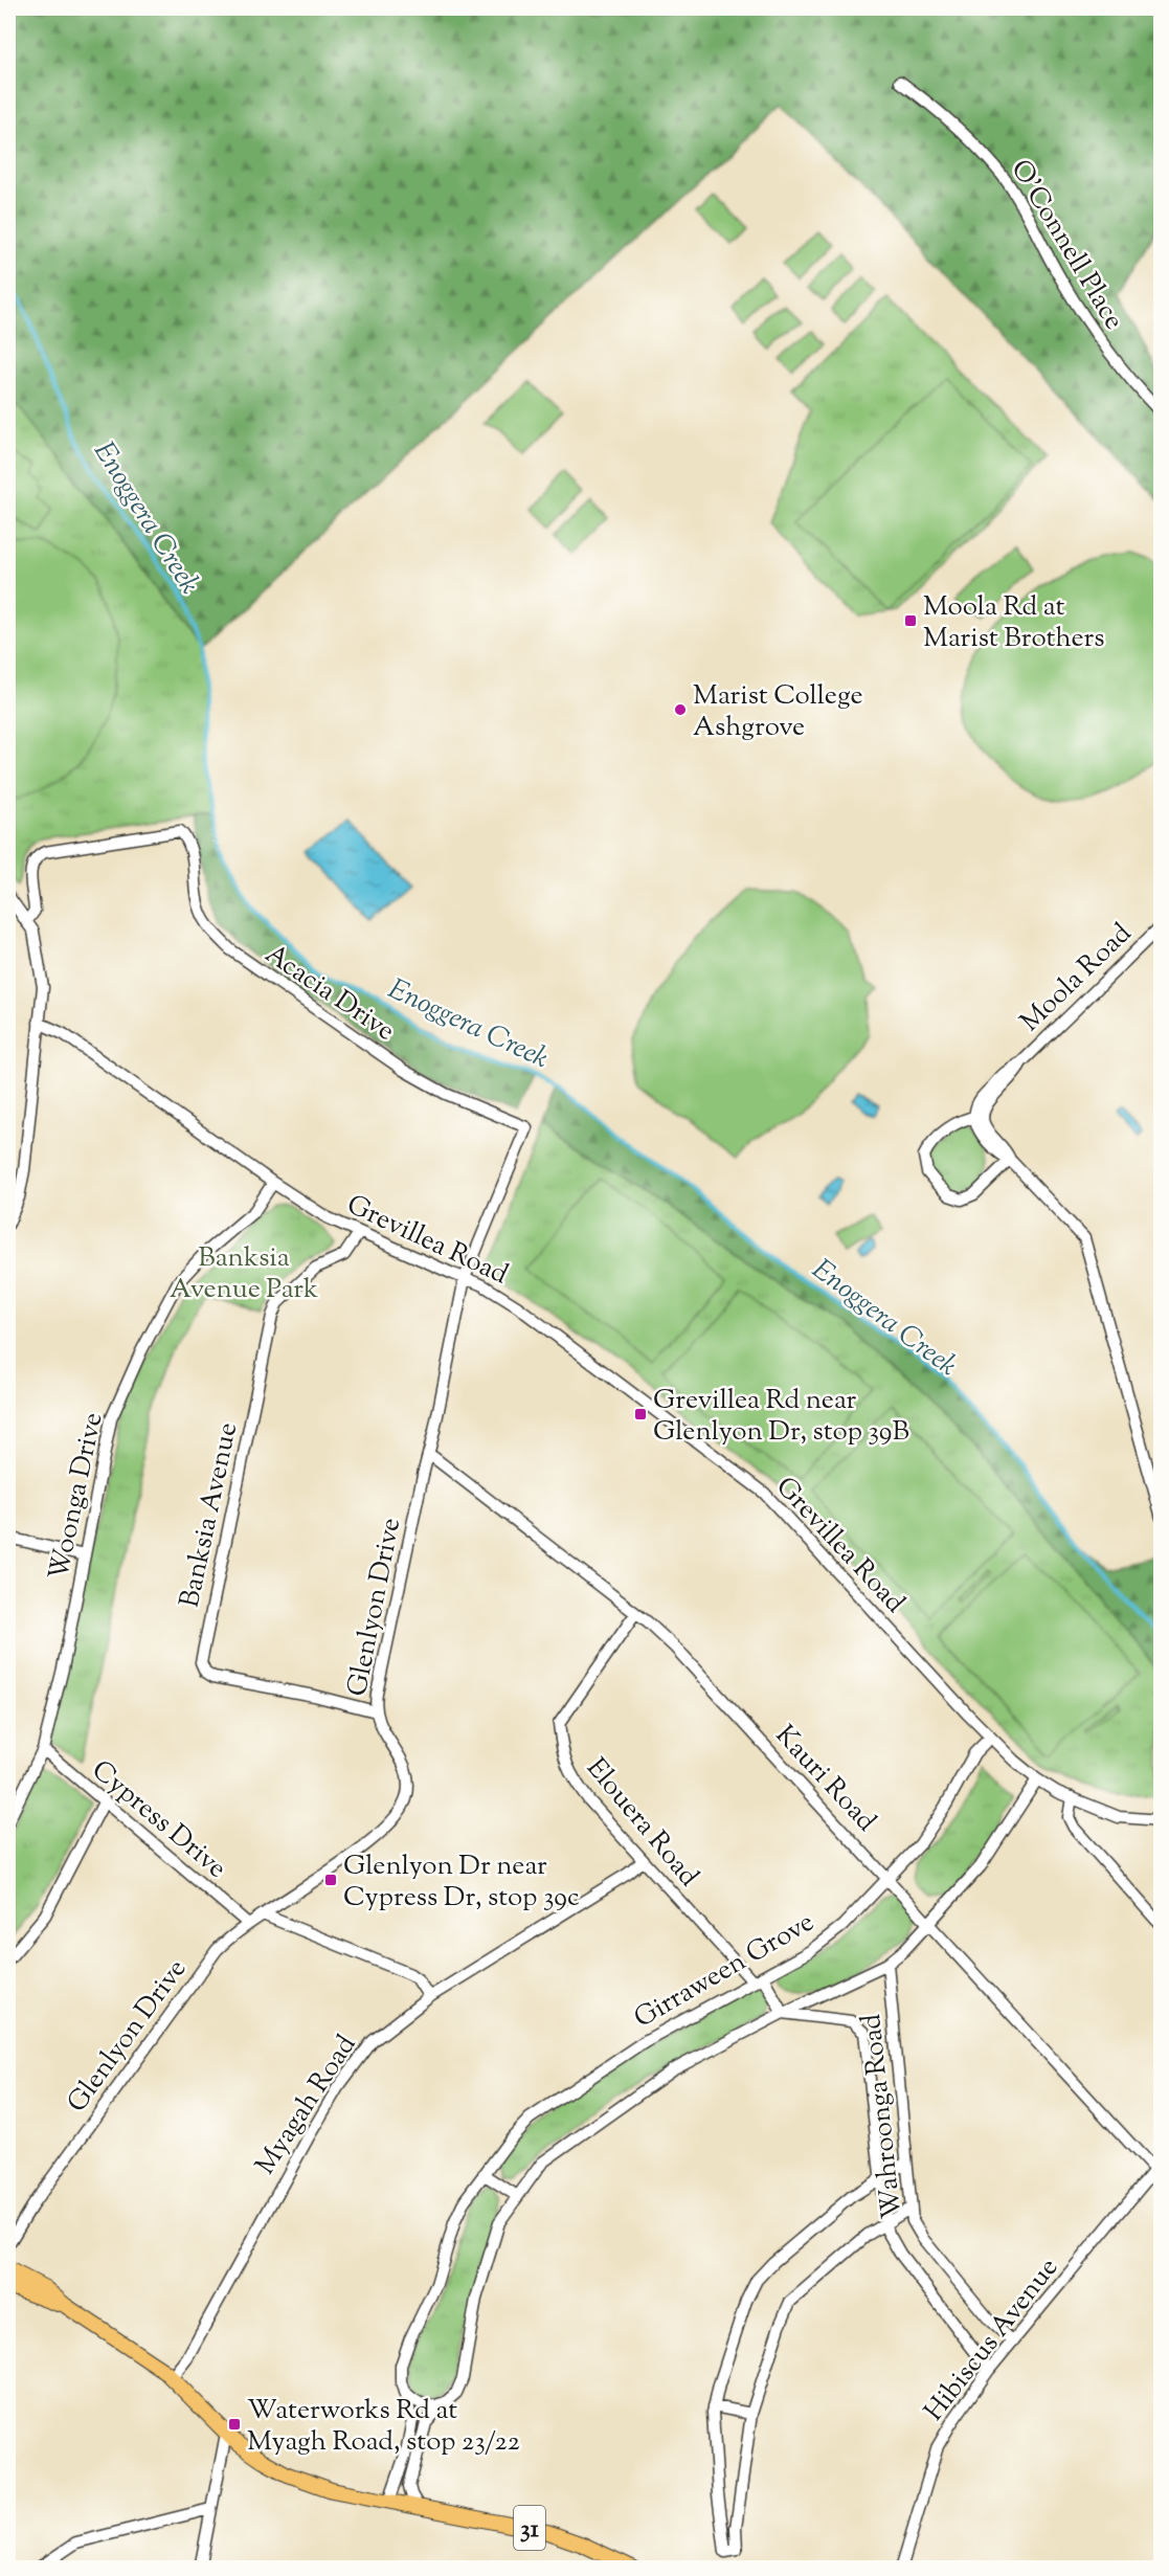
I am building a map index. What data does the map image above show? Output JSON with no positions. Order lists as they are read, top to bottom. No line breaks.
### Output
{"streets":{"main road":["31"],"street":["O'Connell Place","Moola Road","Acacia Drive","Grevillea Road","Woonga Drive","Banksia Avenue","Glenlyon Drive","Kauri Road","Cypress Drive","Elouera Road","Girraween Grove","Myagah Road","Wahroonga Road","Hibiscus Avenue"]},"crossings":[["Acacia Drive","Glenlyon Drive"],["Grevillea Road","Woonga Drive"],["Grevillea Road","Banksia Avenue"],["Grevillea Road","Glenlyon Drive"],["Grevillea Road","Girraween Grove"],["Woonga Drive","Cypress Drive"],["Banksia Avenue","Glenlyon Drive"],["Glenlyon Drive","Kauri Road"],["Glenlyon Drive","Cypress Drive"],["Kauri Road","Elouera Road"],["Kauri Road","Girraween Grove"],["Kauri Road","Hibiscus Avenue"],["Elouera Road","Girraween Grove"],["Elouera Road","Myagah Road"],["Elouera Road","Wahroonga Road"],["Girraween Grove","Wahroonga Road"],["Girraween Grove","31"],["Myagah Road","31"],["Wahroonga Road","Hibiscus Avenue"]],"water":["Enoggera Creek"],"parks":["Banksia Avenue Park"],"places":{"transit":["Moola Rd at Marist Brothers","Grevillea Rd near Glenlyon Dr, stop 39B","Glenlyon Dr near Cypress Dr, stop 39c","Waterworks Rd at Myagh Road, stop 23/22"],"other":["Marist College Ashgrove"]}}
